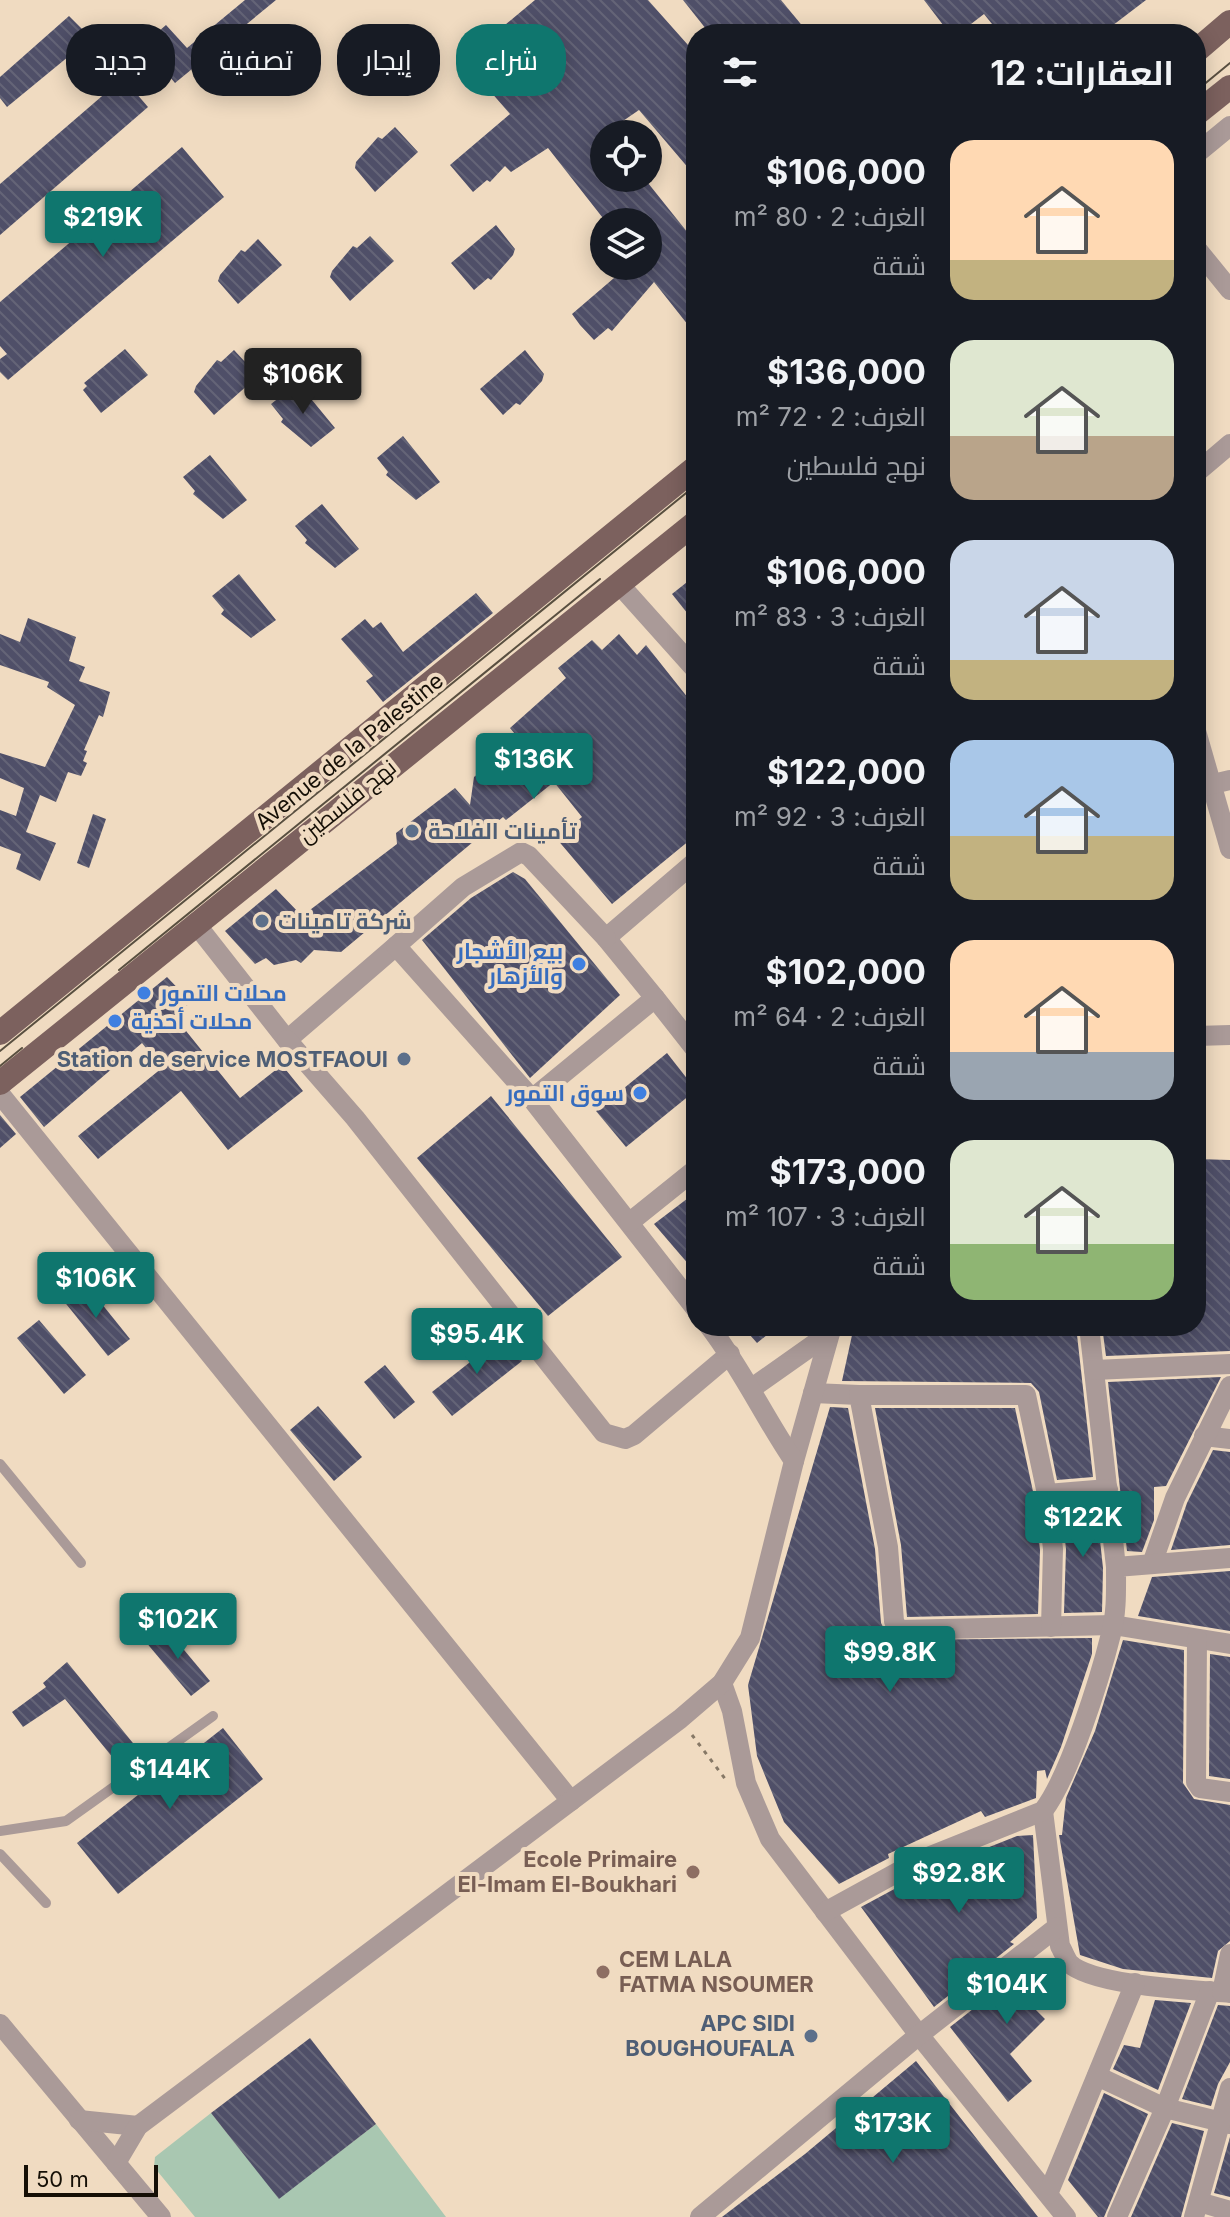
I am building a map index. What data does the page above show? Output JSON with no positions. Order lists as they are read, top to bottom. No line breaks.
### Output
{"streets":{"main road":["Avenue de la Palestine","نهج فلسطين"]},"places":["تأمينات الفلاحة","شركة تامينات","بيع الأشجار والأزهار","محلات التمور","محلات أحذية","Station de service MOSTFAOUI","سوق التمور","Ecole Primaire El-Imam El-Boukhari","CEM LALA FATMA NSOUMER","APC SIDI BOUGHOUFALA"],"scale_bar":"50 m","page":{"chip":["شراء","إيجار","تصفية","جديد"],"heading":"العقارات: 12","list":[{"name":"$106,000","note":"الغرف: 2 · 80 m² · شقة"},{"name":"$136,000","note":"الغرف: 2 · 72 m² · نهج فلسطين"},{"name":"$106,000","note":"الغرف: 3 · 83 m² · شقة"},{"name":"$122,000","note":"الغرف: 3 · 92 m² · شقة"},{"name":"$102,000","note":"الغرف: 2 · 64 m² · شقة"},{"name":"$173,000","note":"الغرف: 3 · 107 m² · شقة"}],"price":["$219K","$106K","$136K","$106K","$95.4K","$122K","$102K","$99.8K","$144K","$92.8K","$104K","$173K"],"scale":"50 m"}}
